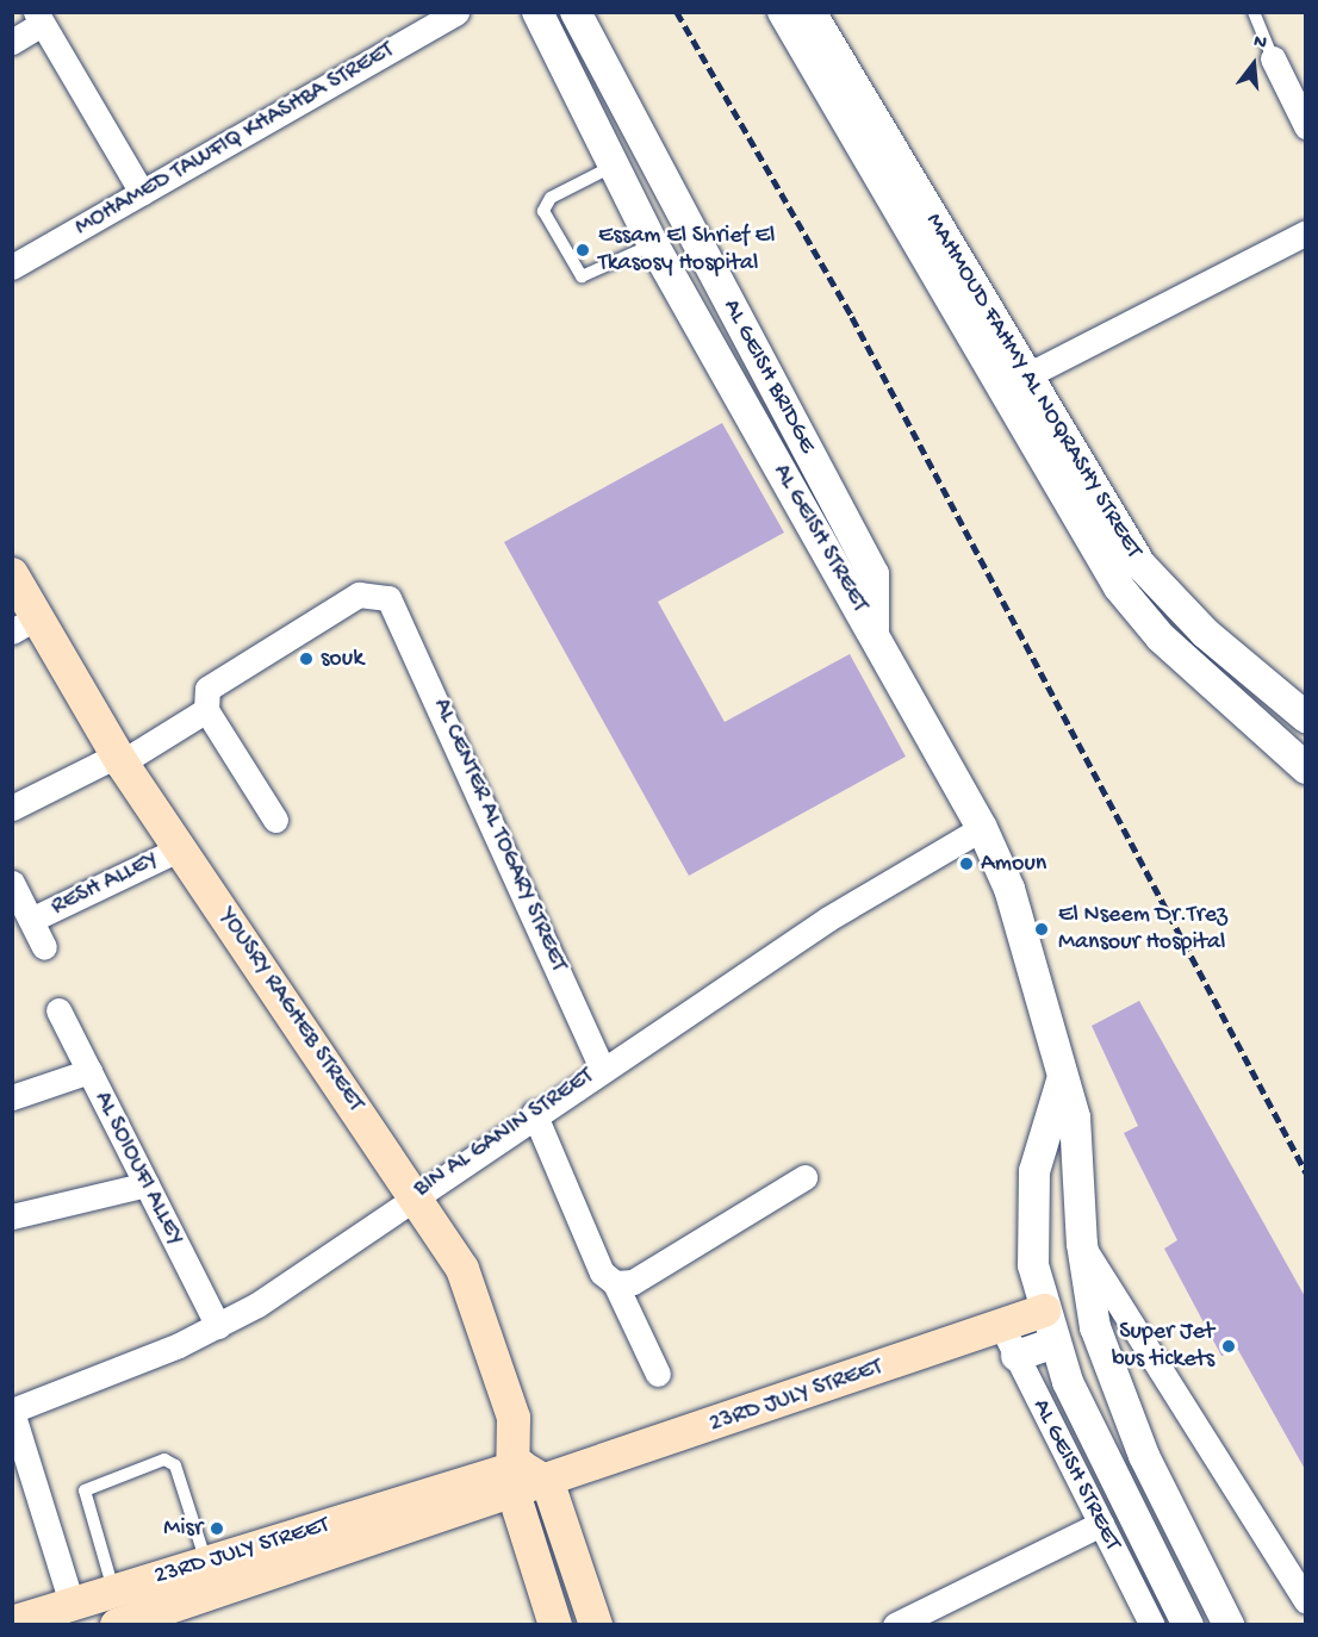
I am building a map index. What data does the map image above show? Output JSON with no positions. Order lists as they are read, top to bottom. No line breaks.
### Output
{"streets":{"main road":["YOUSRY RAGHEB STREET","23RD JULY STREET"],"street":["MOHAMED TAWFIQ KHASHBA STREET","AL GEISH BRIDGE","MAHMOUD FAHMY AL NOQRASHY STREET","AL GEISH STREET","AL CENTER AL TOGARY STREET","RESH ALLEY","BIN AL GANIN STREET","AL SOIOUFI ALLEY"]},"crossings":[["AL GEISH BRIDGE","AL GEISH STREET"],["AL GEISH STREET","BIN AL GANIN STREET"],["AL GEISH STREET","23RD JULY STREET"],["AL CENTER AL TOGARY STREET","BIN AL GANIN STREET"],["RESH ALLEY","YOUSRY RAGHEB STREET"],["YOUSRY RAGHEB STREET","BIN AL GANIN STREET"],["YOUSRY RAGHEB STREET","23RD JULY STREET"],["BIN AL GANIN STREET","AL SOIOUFI ALLEY"]],"places":["Essam El Shrief El Tkasosy Hospital","souk","Amoun","El Nseem Dr.Trez Mansour Hospital","Super Jet bus tickets","Misr"],"north":"top"}
